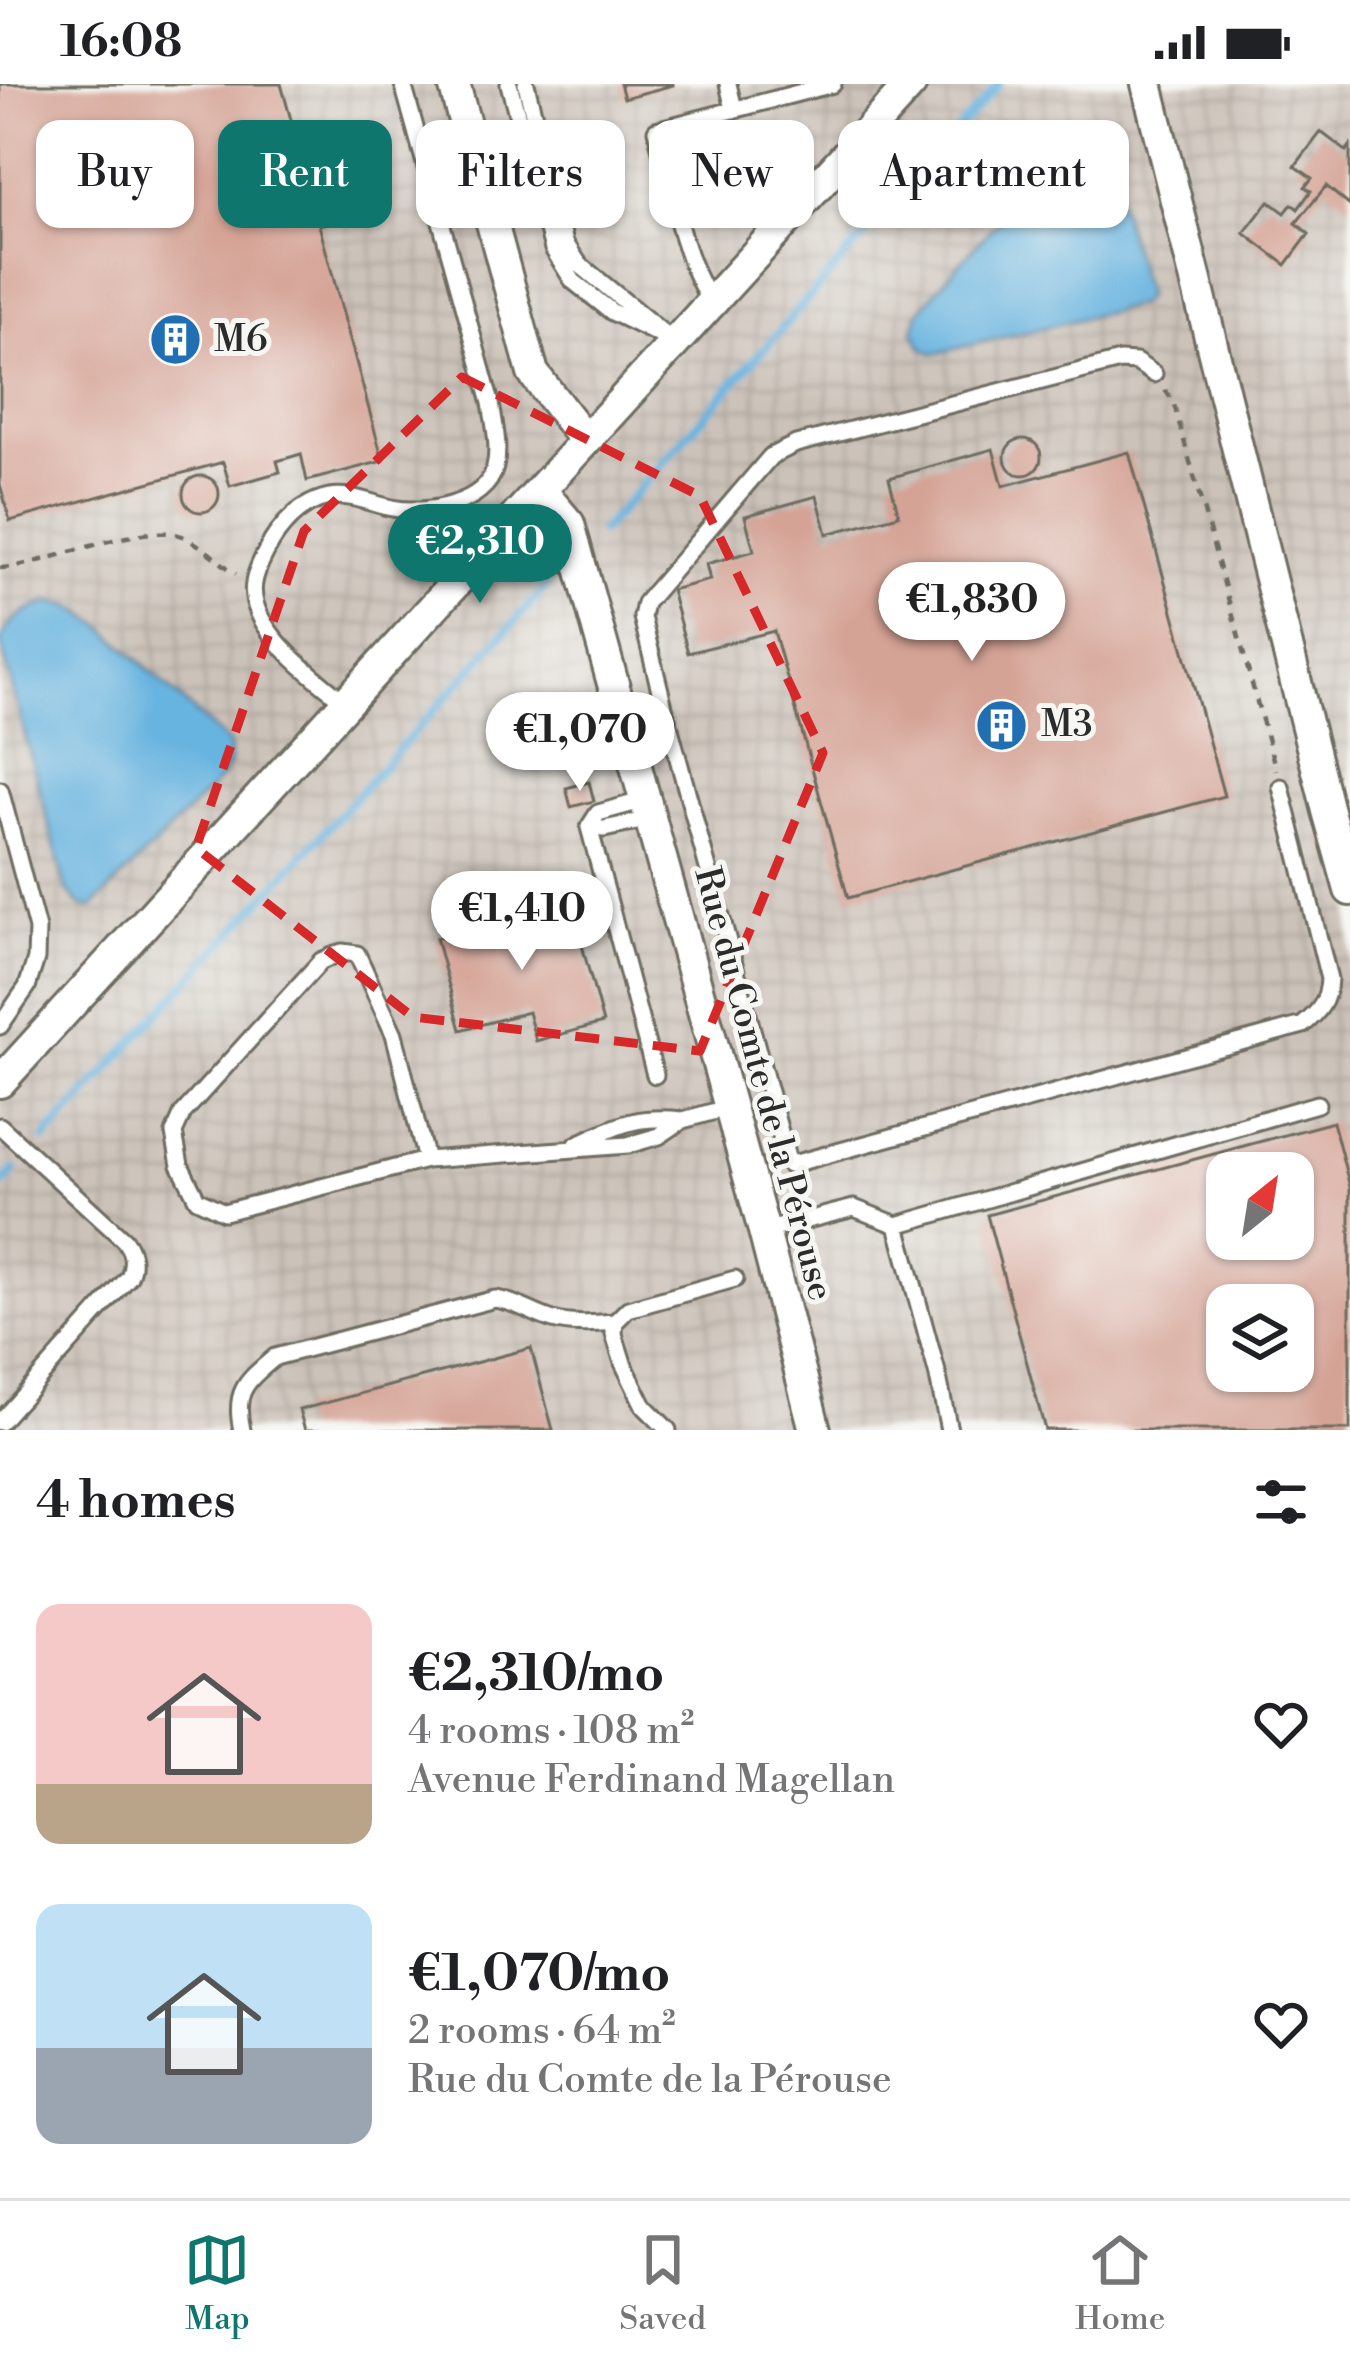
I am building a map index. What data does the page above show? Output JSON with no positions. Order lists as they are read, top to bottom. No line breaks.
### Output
{"streets":{"street":["Rue du Comte de la Pérouse"]},"places":{"building":["M6","M3"]},"north":"top right","page":{"status":"16:08","chip":["Buy","Rent","Filters","New","Apartment"],"price":["€2,310","€1,830","€1,070","€1,410"],"heading":"4 homes","list":[{"name":"€2,310/mo","note":"4 rooms · 108 m² · Avenue Ferdinand Magellan"},{"name":"€1,070/mo","note":"2 rooms · 64 m² · Rue du Comte de la Pérouse"}],"tabs":["Map","Saved","Home"]}}
